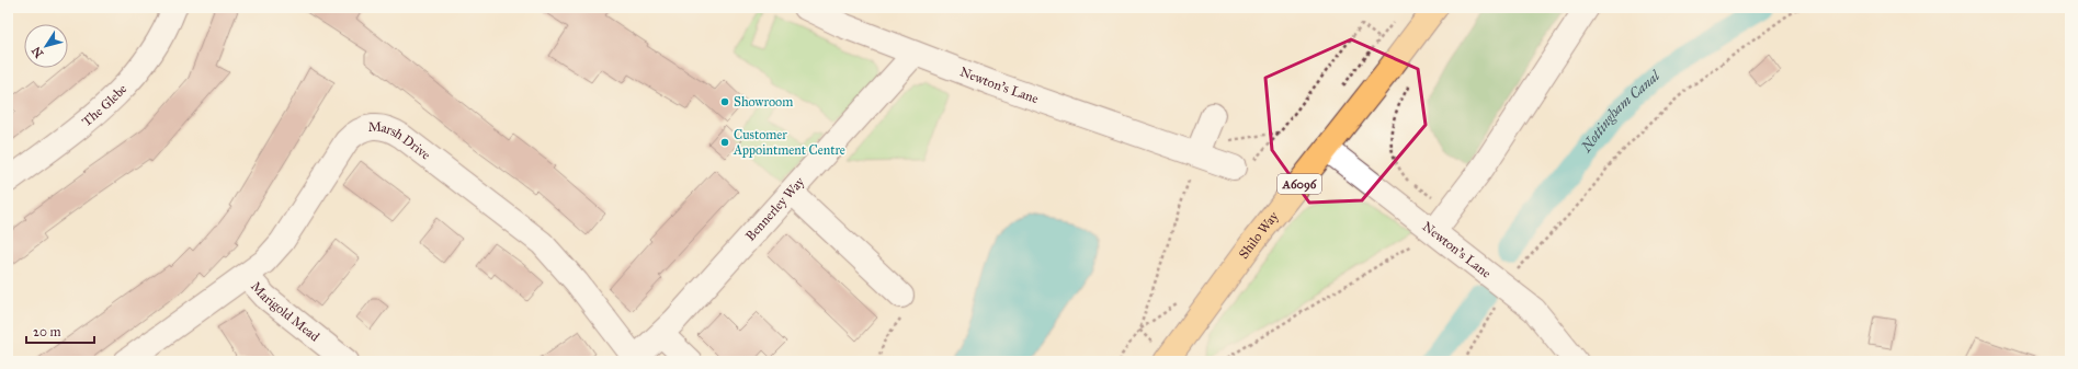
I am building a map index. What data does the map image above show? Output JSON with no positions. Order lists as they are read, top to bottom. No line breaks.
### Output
{"streets":{"main road":["A6096","Shilo Way"],"street":["Newton's Lane","The Glebe","Marsh Drive","Bennerley Way","Marigold Mead"]},"crossings":[["Newton's Lane","Bennerley Way"],["Newton's Lane","Shilo Way"],["Marsh Drive","Bennerley Way"],["Marsh Drive","Marigold Mead"]],"water":["Nottingham Canal"],"places":["Showroom","Customer Appointment Centre"],"scale_bar":"20 m","north":"bottom left"}
